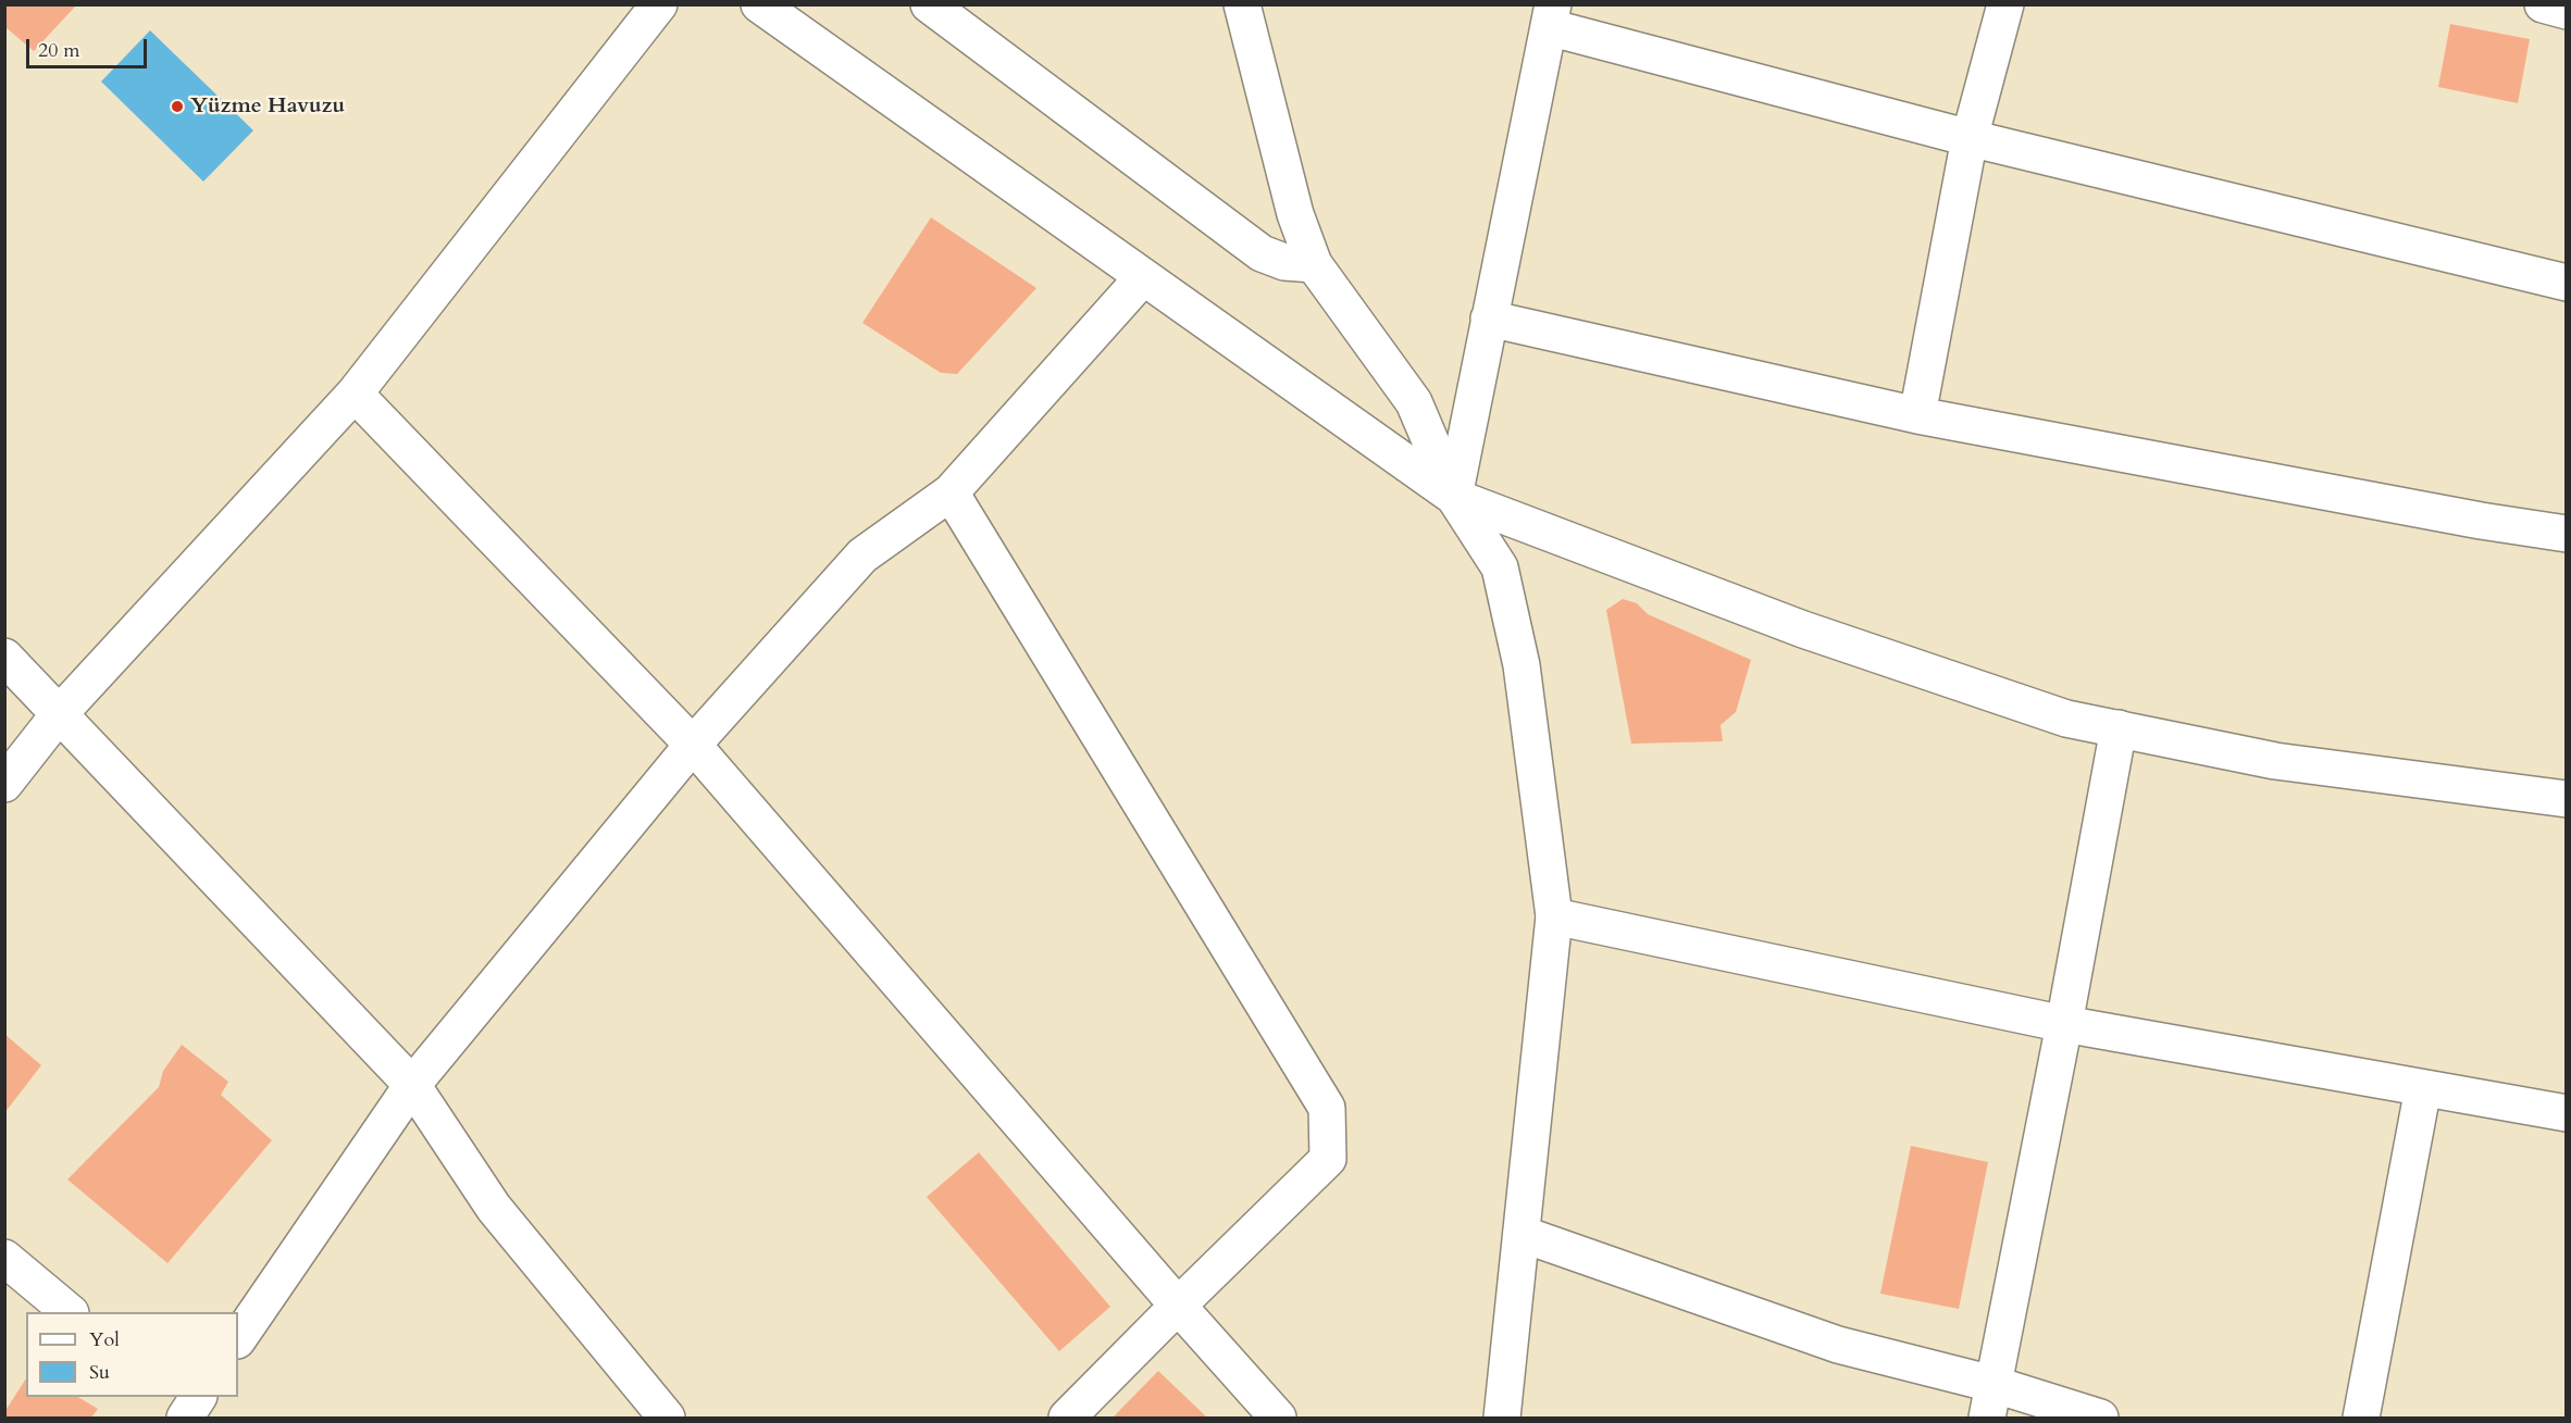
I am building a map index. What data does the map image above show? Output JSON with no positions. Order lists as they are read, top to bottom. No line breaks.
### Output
{"places":["Yüzme Havuzu"],"legend":["Yol","Su"],"scale_bar":"20 m"}
